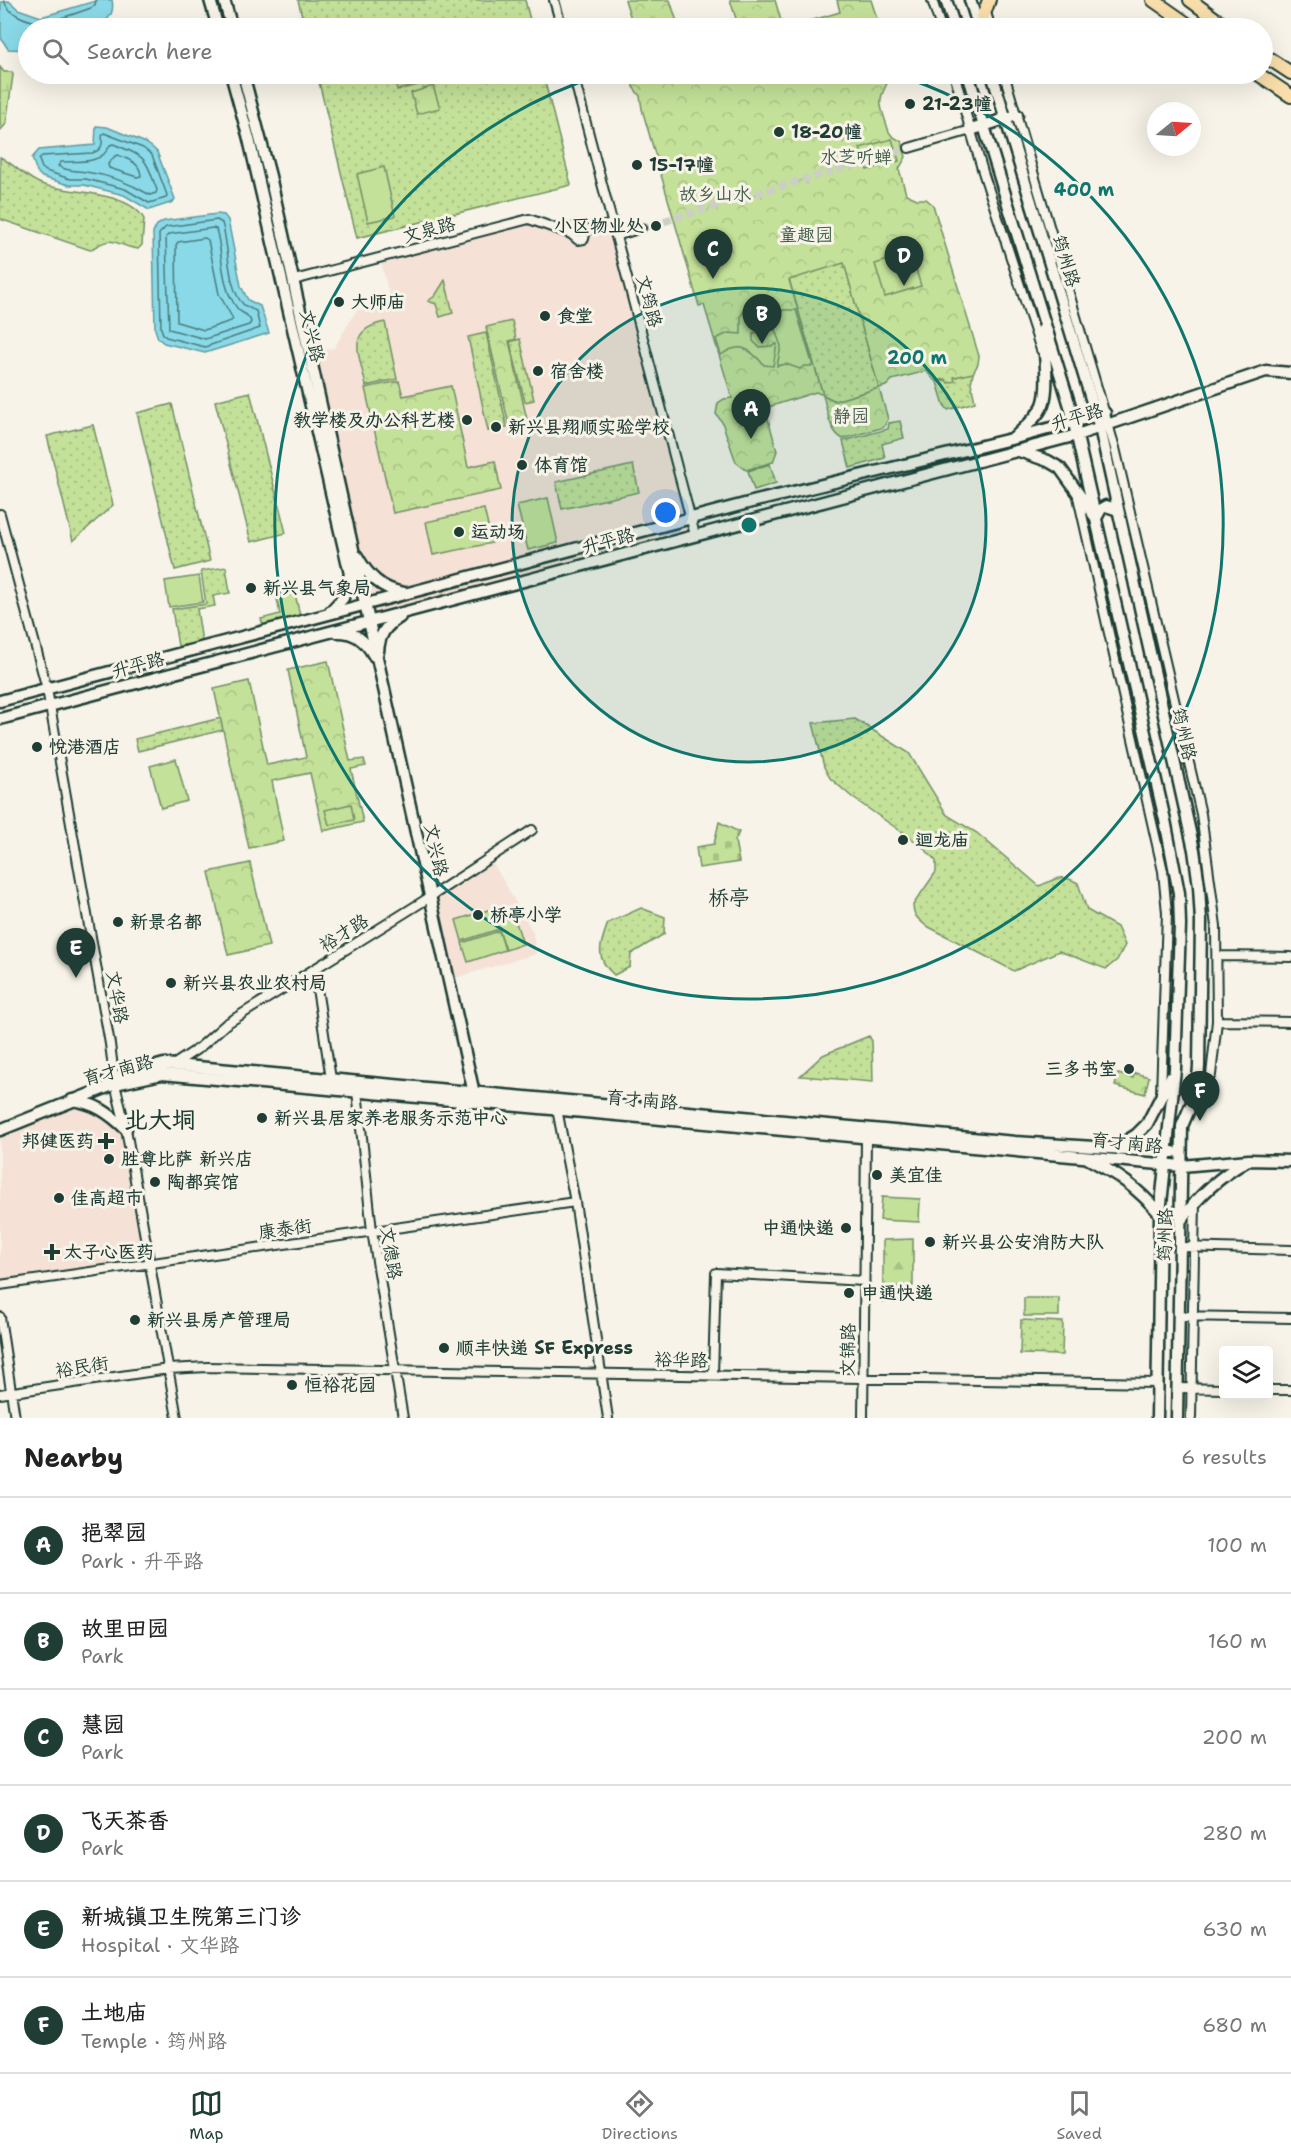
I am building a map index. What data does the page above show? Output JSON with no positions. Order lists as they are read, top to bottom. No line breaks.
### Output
{"streets":{"street":["文泉路","筠州路","文筠路","文兴路","升平路","裕才路","文华路","育才南路","康泰街","文德路","文锦路","裕华路","裕民街"]},"crossings":[["文泉路","文筠路"],["文泉路","文兴路"],["筠州路","升平路"],["筠州路","育才南路"],["筠州路","裕华路"],["文筠路","升平路"],["文兴路","升平路"],["文兴路","裕才路"],["文兴路","育才南路"],["升平路","文华路"],["裕才路","育才南路"],["文华路","育才南路"],["文华路","康泰街"],["文华路","裕华路"],["文华路","裕民街"],["育才南路","文德路"],["育才南路","文锦路"],["康泰街","文德路"],["文德路","裕华路"],["文锦路","裕华路"],["裕华路","裕民街"]],"districts":["桥亭","北大垌"],"parks":["水芝听蝉","故乡山水","童趣园","静园"],"places":{"other":["21-23幢","18-20幢","15-17幢","小区物业处","大师庙","食堂","宿舍楼","教学楼及办公科艺楼","新兴县翔顺实验学校","体育馆","运动场","新兴县气象局","悦港酒店","迴龙庙","桥亭小学","新景名都","新兴县农业农村局","三多书室","新兴县居家养老服务示范中心","胜尊比萨 新兴店","美宜佳","陶都宾馆","佳高超市","中通快递","新兴县公安消防大队","申通快递","新兴县房产管理局","顺丰快递 SF Express","恒裕花园"],"health":["邦健医药","太子心医药"]},"north":"right","page":{"search":"Search here","pins":["C","D","B","A","E","F"],"heading":["Nearby","6 results"],"list":[{"mark":"A","name":"挹翠园","note":"Park · 升平路","value":"100 m"},{"mark":"B","name":"故里田园","note":"Park","value":"160 m"},{"mark":"C","name":"慧园","note":"Park","value":"200 m"},{"mark":"D","name":"飞天茶香","note":"Park","value":"280 m"},{"mark":"E","name":"新城镇卫生院第三门诊","note":"Hospital · 文华路","value":"630 m"},{"mark":"F","name":"土地庙","note":"Temple · 筠州路","value":"680 m"}],"nav":["Map","Directions","Saved"]},"rings":["400 m","200 m"]}
